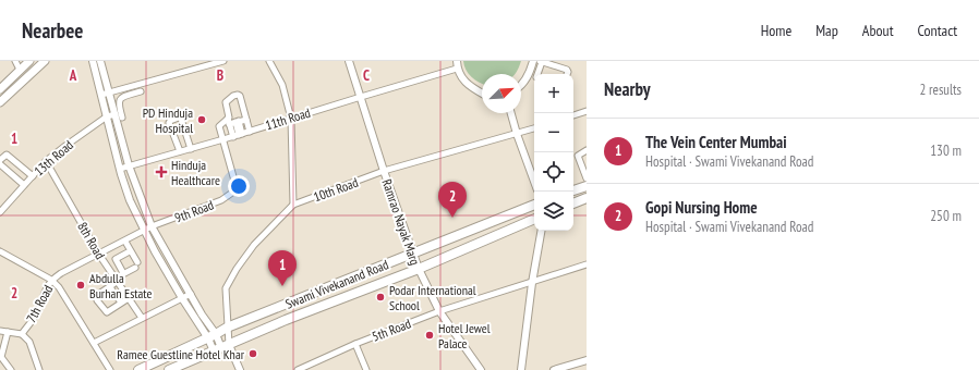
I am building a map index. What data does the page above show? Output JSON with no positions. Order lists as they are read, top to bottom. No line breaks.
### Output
{"streets":{"main road":["Swami Vivekanand Road"],"street":["11th Road","13th Road","10th Road","9th Road","Ramrao Nayak Marg","8th Road","7th Road","5th Road"]},"crossings":[["11th Road","9th Road"],["11th Road","Ramrao Nayak Marg"],["13th Road","8th Road"],["10th Road","Ramrao Nayak Marg"],["10th Road","Swami Vivekanand Road"],["9th Road","7th Road"],["Ramrao Nayak Marg","Swami Vivekanand Road"],["Ramrao Nayak Marg","5th Road"],["8th Road","7th Road"]],"places":{"other":["PD Hinduja Hospital","Abdulla Burhan Estate","Podar International School","Hotel Jewel Palace","Ramee Guestline Hotel Khar"],"health":["Hinduja Healthcare"]},"north":"top right","page":{"header":"Nearbee","nav":["Home","Map","About","Contact"],"heading":["Nearby","2 results"],"map_buttons":["+","−"],"list":[{"mark":"1","name":"The Vein Center Mumbai","note":"Hospital · Swami Vivekanand Road","value":"130 m"},{"mark":"2","name":"Gopi Nursing Home","note":"Hospital · Swami Vivekanand Road","value":"250 m"}],"pins":["2","1"]},"grid":{"columns":["A","B","C"],"rows":["1","2"]}}
